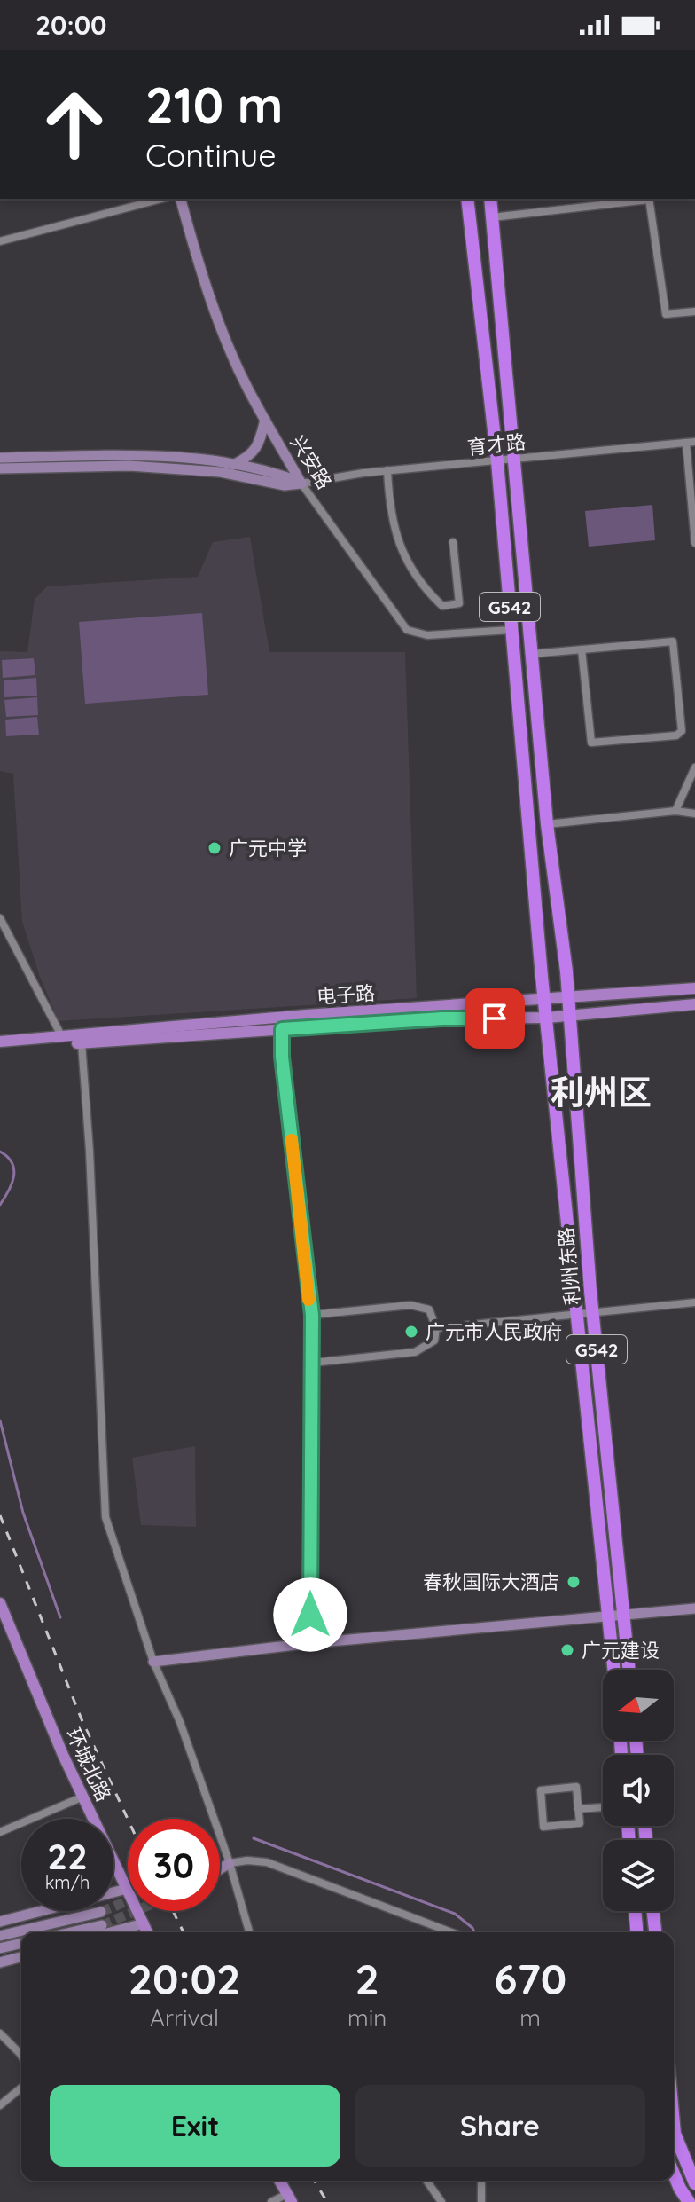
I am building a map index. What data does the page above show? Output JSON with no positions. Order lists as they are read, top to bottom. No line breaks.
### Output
{"streets":{"highway":["G542","利州东路"],"main road":["电子路","环城北路"],"street":["育才路","兴安路"]},"crossings":[["育才路","兴安路"],["育才路","G542"],["兴安路","G542"],["G542","电子路"],["G542","利州东路"],["电子路","利州东路"]],"districts":["利州区"],"places":["广元中学","广元市人民政府","春秋国际大酒店","广元建设"],"north":"left","page":{"status":"20:00","turn":["210 m","Continue"],"speed":"22 km/h","limit":"30","eta":["20:02","Arrival","2","min","670","m"],"buttons":["Exit","Share"]}}
